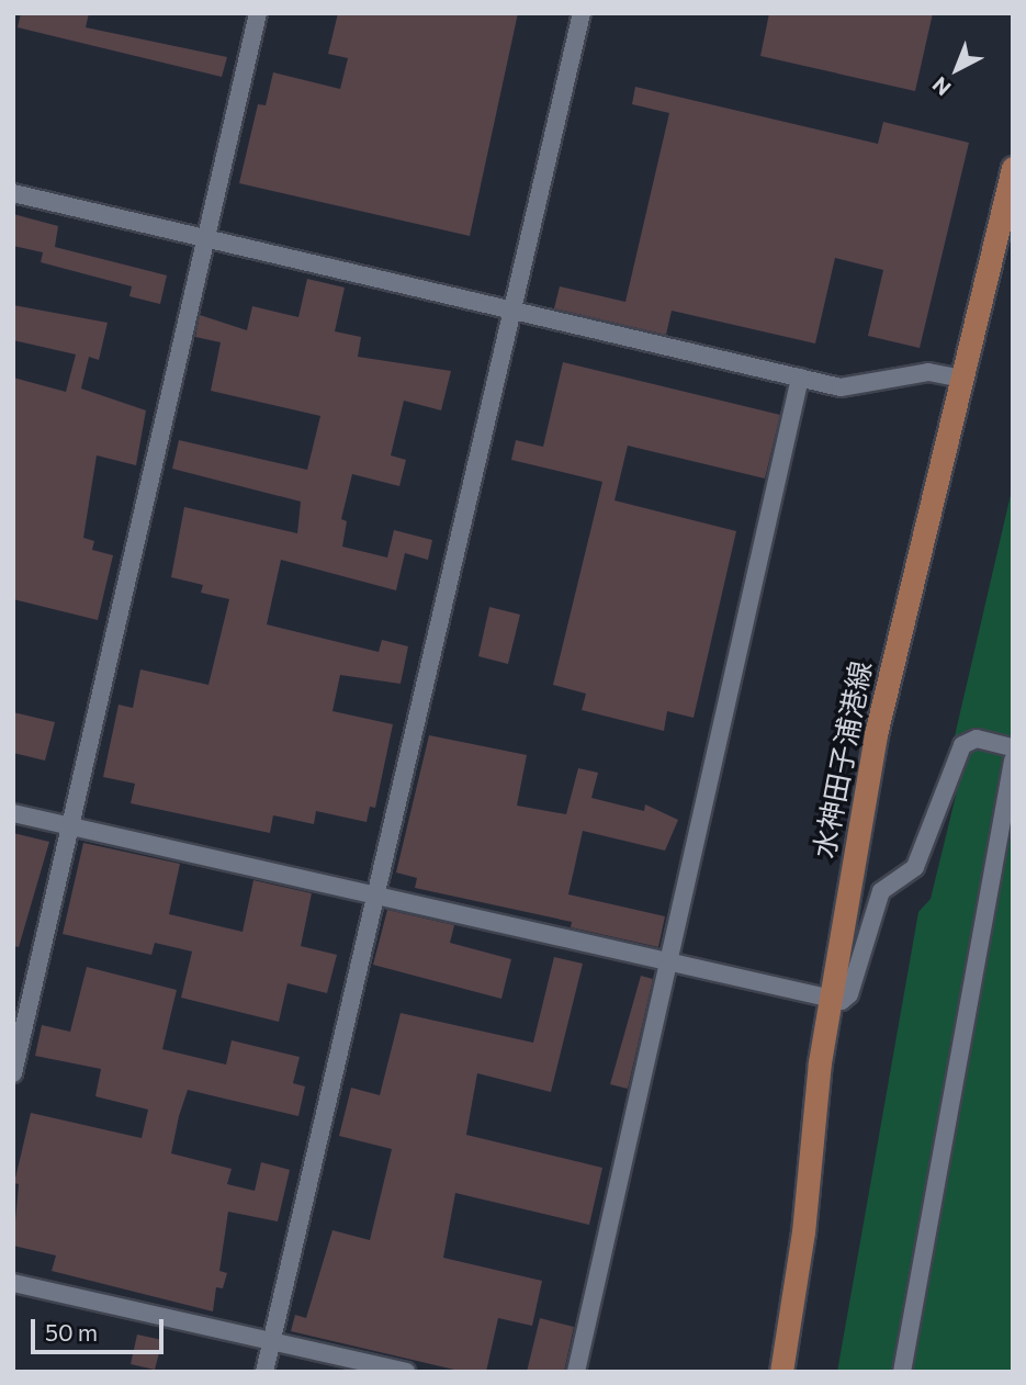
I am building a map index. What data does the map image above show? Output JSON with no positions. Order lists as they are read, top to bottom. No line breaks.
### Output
{"streets":{"main road":["水神田子浦港線"]},"scale_bar":"50 m","north":"bottom left"}
